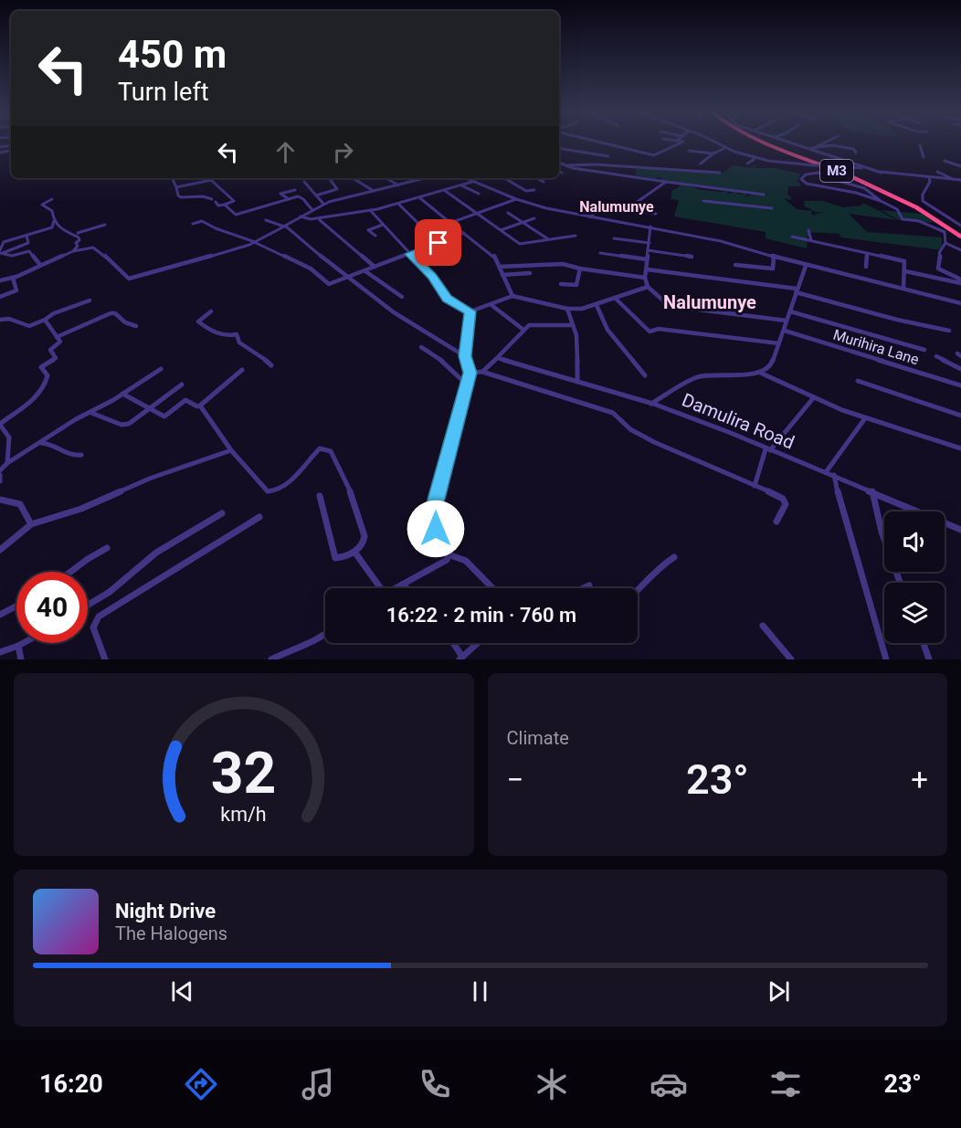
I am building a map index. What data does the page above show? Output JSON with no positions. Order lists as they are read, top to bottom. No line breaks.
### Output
{"streets":{"highway":["M3"],"street":["Murihira Lane","Damulira Road"]},"districts":["Nalumunye","Nalumunye"],"page":{"turn":["450 m","Turn left"],"limit":"40","trip":"16:22 · 2 min · 760 m","tile":"Climate","heat":["−","23°","+"],"song":["Night Drive","The Halogens"],"tabs":["16:20","23°"],"gauge":["32","km/h"]}}
